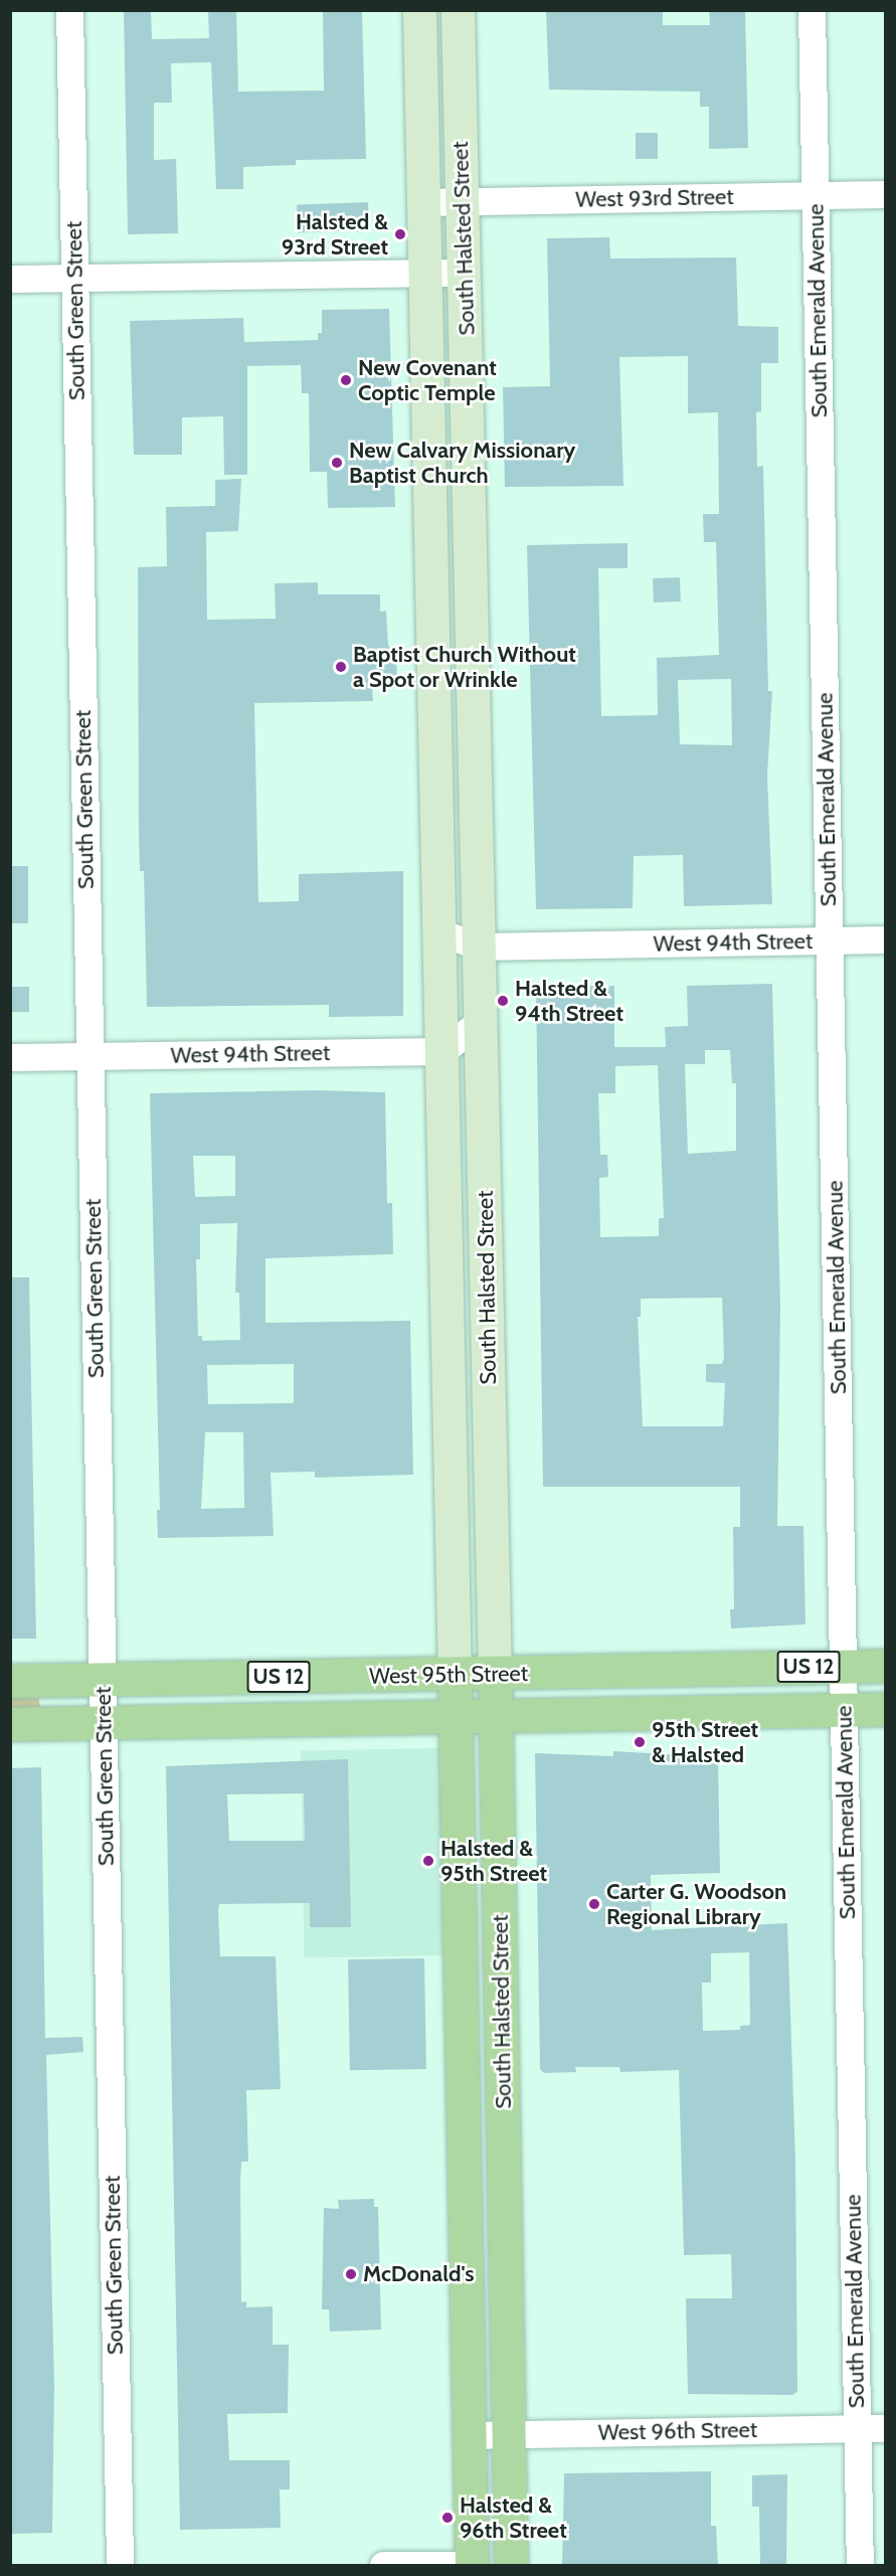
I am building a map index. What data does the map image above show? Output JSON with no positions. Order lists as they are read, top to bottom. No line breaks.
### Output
{"streets":{"main road":["South Halsted Street","US 12","West 95th Street"],"street":["West 93rd Street","South Green Street","South Emerald Avenue","West 94th Street","West 96th Street"]},"crossings":[["West 93rd Street","South Halsted Street"],["West 93rd Street","South Emerald Avenue"],["South Halsted Street","West 94th Street"],["South Halsted Street","West 95th Street"],["South Halsted Street","West 96th Street"],["South Green Street","West 94th Street"],["South Green Street","West 95th Street"],["South Emerald Avenue","West 94th Street"],["South Emerald Avenue","West 95th Street"],["South Emerald Avenue","West 96th Street"]],"places":["Halsted & 93rd Street","New Covenant Coptic Temple","New Calvary Missionary Baptist Church","Baptist Church Without a Spot or Wrinkle","Halsted & 94th Street","95th Street & Halsted","Halsted & 95th Street","Carter G. Woodson Regional Library","McDonald's","Halsted & 96th Street"]}
